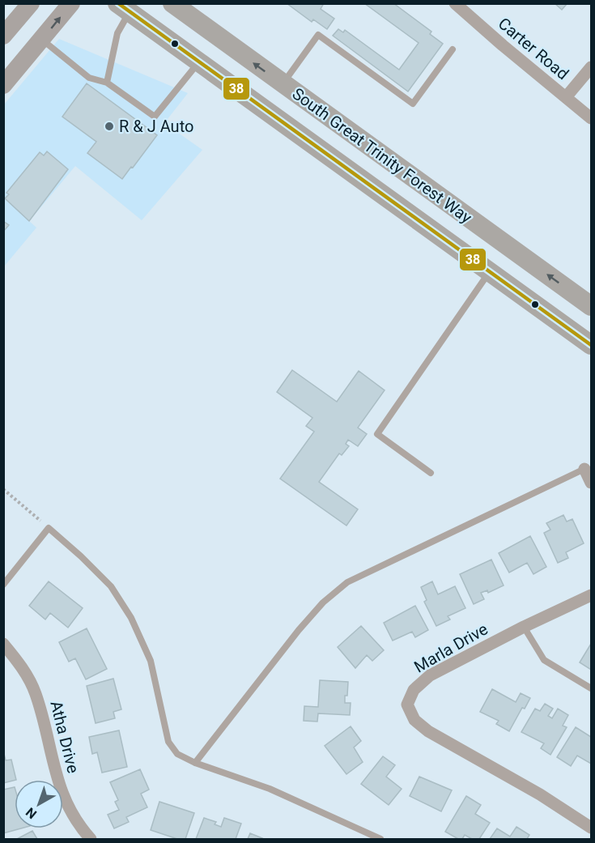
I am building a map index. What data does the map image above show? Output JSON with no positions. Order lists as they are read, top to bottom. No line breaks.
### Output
{"streets":{"main road":["South Great Trinity Forest Way"],"street":["Carter Road","Marla Drive","Atha Drive"]},"places":["R & J Auto"],"lines":["transit line 38"],"north":"bottom left"}
